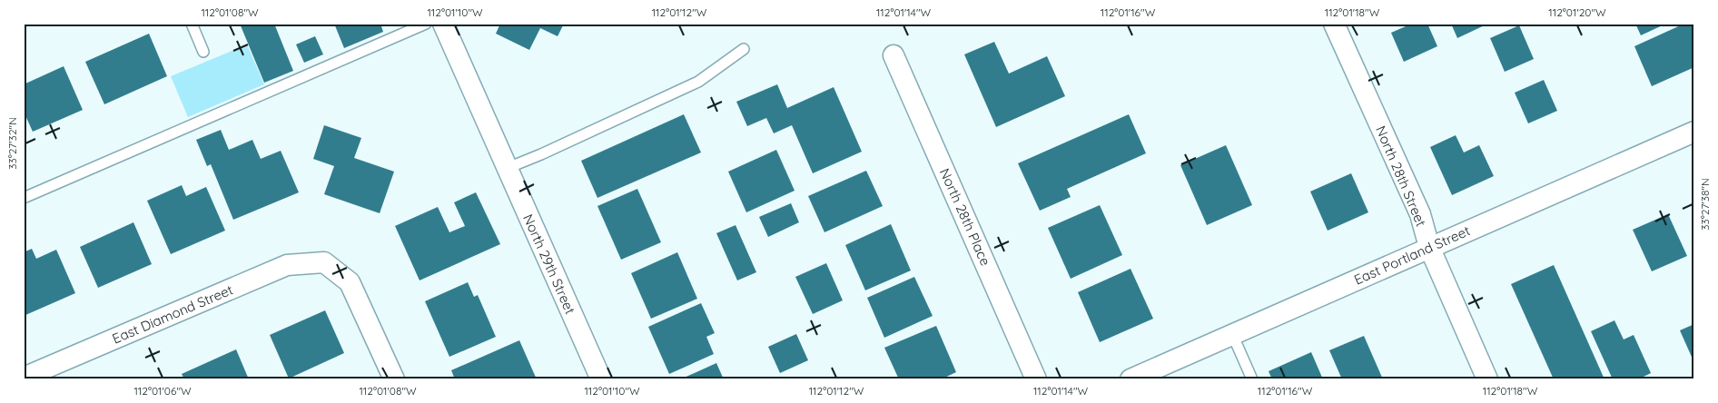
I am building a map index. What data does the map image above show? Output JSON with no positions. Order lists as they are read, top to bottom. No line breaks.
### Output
{"streets":{"street":["North 28th Street","North 28th Place","East Portland Street","North 29th Street","East Diamond Street"]},"crossings":[["North 28th Street","East Portland Street"]],"coordinates":["112°01'08\"W","112°01'10\"W","112°01'12\"W","112°01'14\"W","112°01'16\"W","112°01'18\"W","112°01'20\"W","33°27'32\"N","33°27'38\"N","112°01'06\"W"]}
